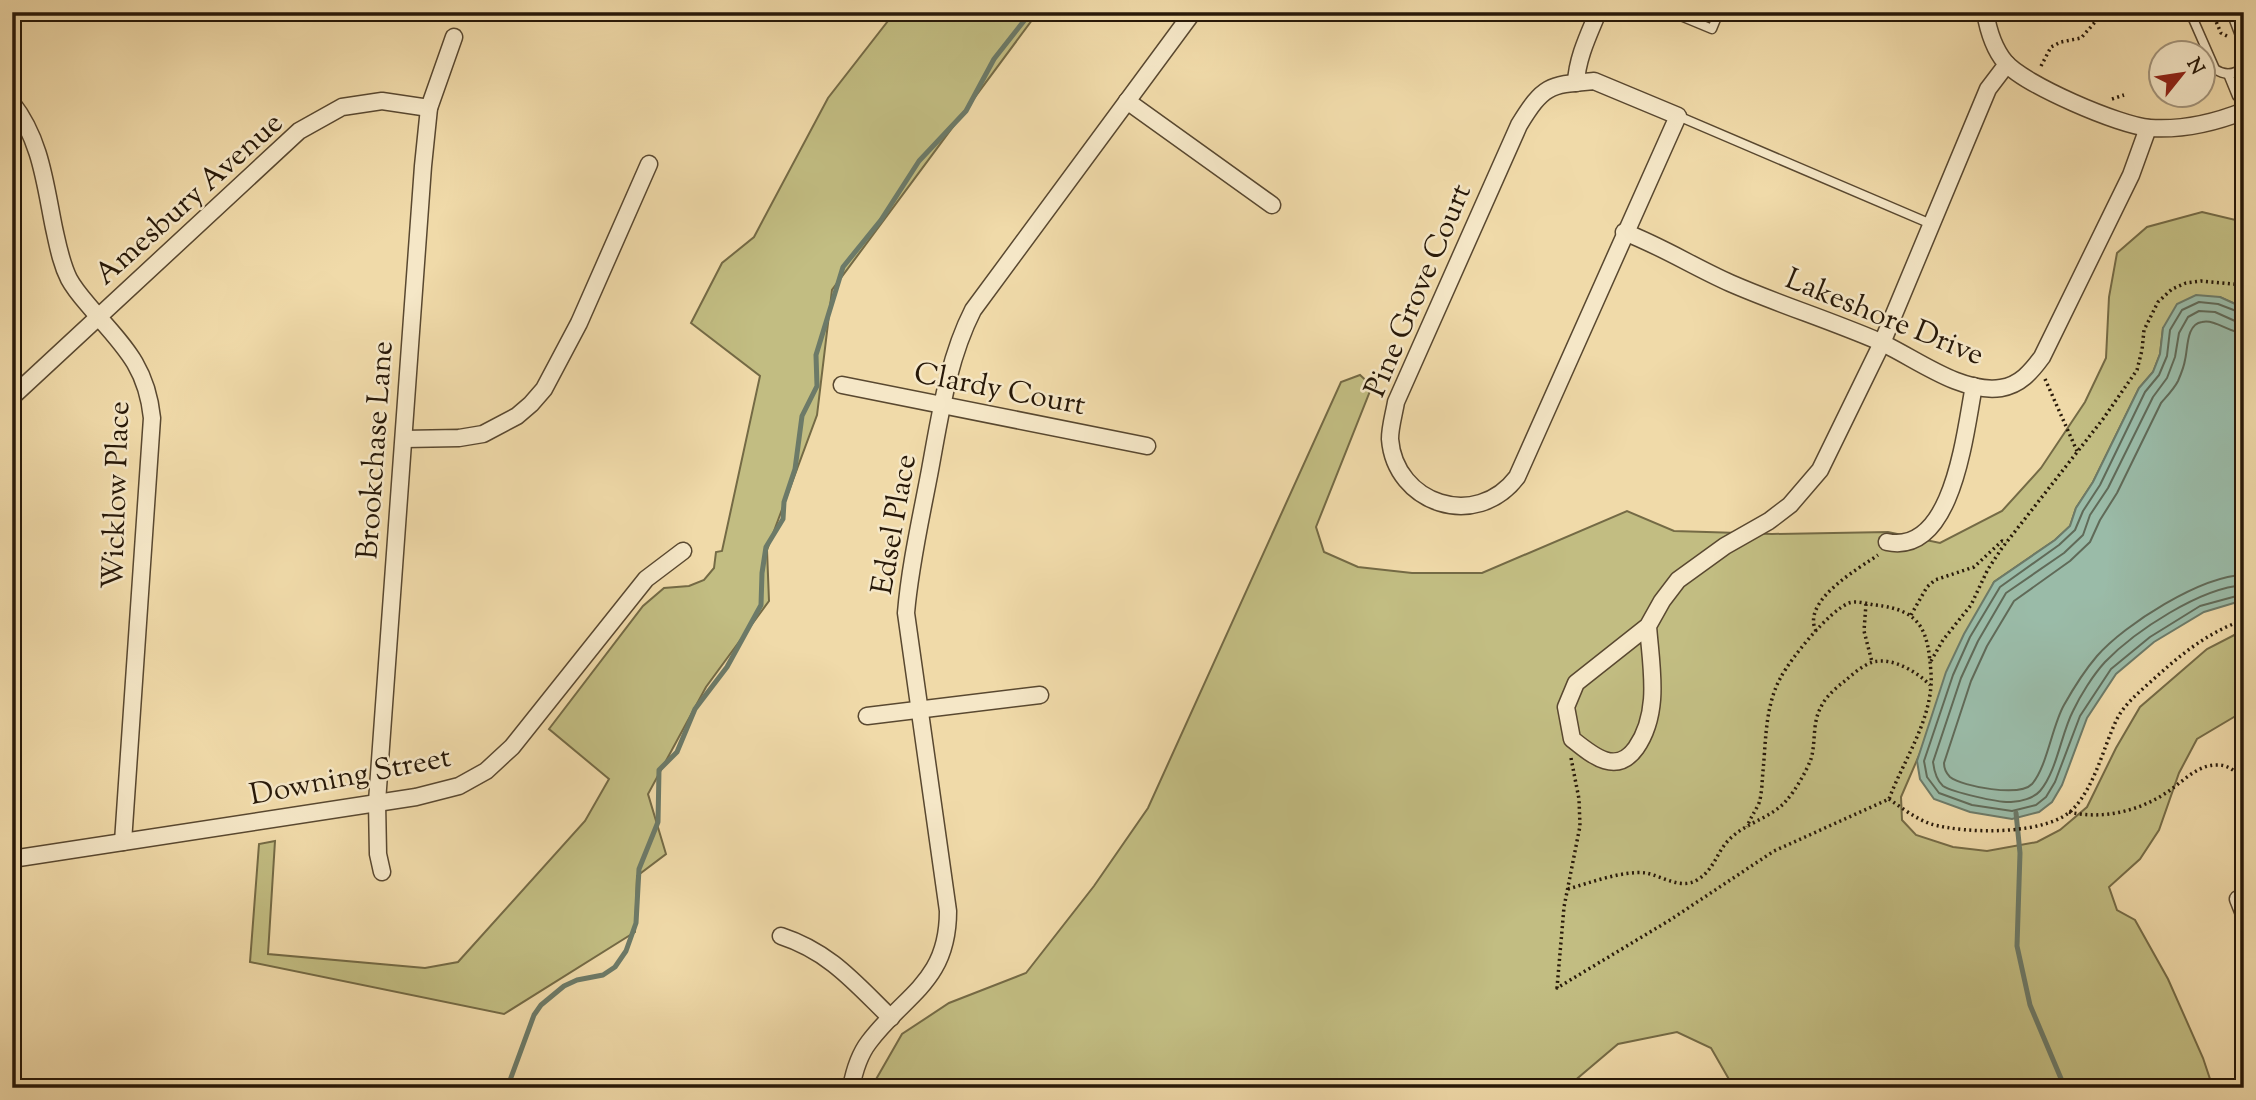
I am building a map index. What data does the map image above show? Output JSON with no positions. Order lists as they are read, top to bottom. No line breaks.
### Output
{"streets":{"street":["Amesbury Avenue","Pine Grove Court","Lakeshore Drive","Clardy Court","Brookchase Lane","Wicklow Place","Edsel Place","Downing Street"]},"crossings":[["Amesbury Avenue","Brookchase Lane"],["Amesbury Avenue","Wicklow Place"],["Pine Grove Court","Lakeshore Drive"],["Clardy Court","Edsel Place"],["Brookchase Lane","Downing Street"],["Wicklow Place","Downing Street"]],"north":"top right"}
